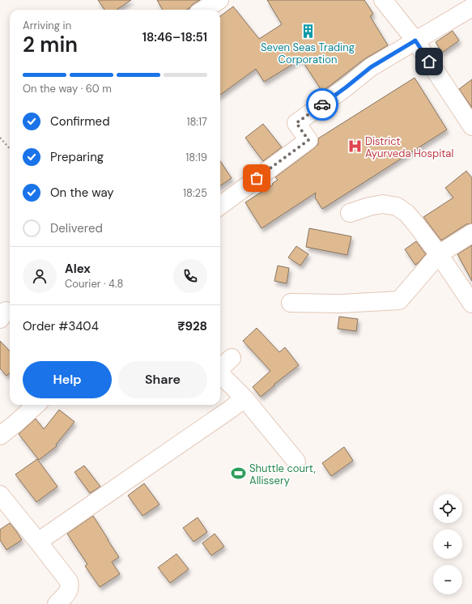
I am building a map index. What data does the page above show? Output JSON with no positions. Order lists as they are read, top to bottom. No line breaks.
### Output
{"places":{"building":["Seven Seas Trading Corporation"],"hospital":["District Ayurveda Hospital"],"sports":["Shuttle court, Allissery"]},"page":{"heading":["2 min","Arriving in","18:46–18:51"],"panel":["Alex","Courier · 4.8","Order #3404","₹928"],"bar":"On the way · 60 m","list":[["Confirmed","18:17"],["Preparing","18:19"],["On the way","18:25"],"Delivered"],"buttons":["Help","Share"],"map_buttons":["+","−"]}}
